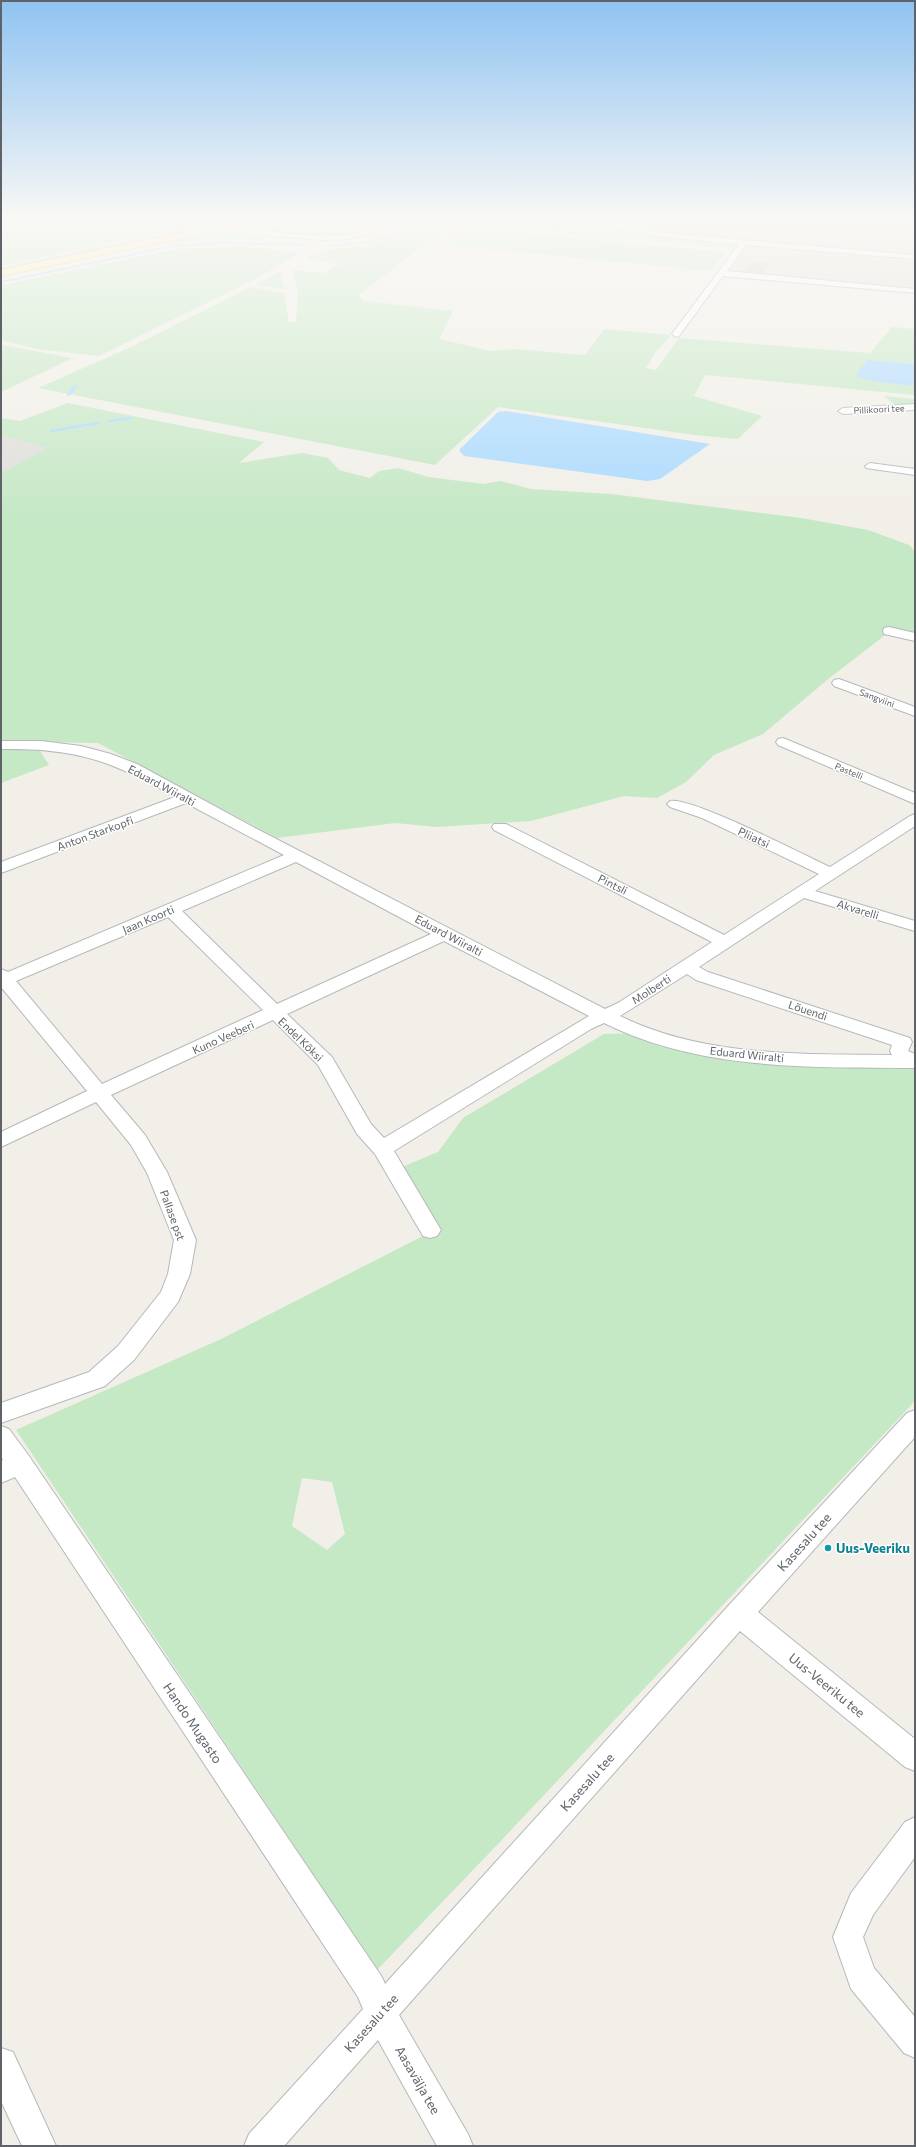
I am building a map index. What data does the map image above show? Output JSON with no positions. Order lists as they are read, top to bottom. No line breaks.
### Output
{"streets":{"street":["Pillikoori tee","Sangviini","Pastelli","Eduard Wiiralti","Anton Starkopfi","Pliiatsi","Pintsli","Akvarelli","Jaan Koorti","Molberti","Lõuendi","Kuno Veeberi","Endel Kõksi","Pallase pst","Kasesalu tee","Uus-Veeriku tee","Hando Mugasto","Aasavälja tee"]},"crossings":[["Eduard Wiiralti","Anton Starkopfi"],["Eduard Wiiralti","Jaan Koorti"],["Eduard Wiiralti","Molberti"],["Eduard Wiiralti","Lõuendi"],["Eduard Wiiralti","Kuno Veeberi"],["Pliiatsi","Molberti"],["Pintsli","Molberti"],["Akvarelli","Molberti"],["Jaan Koorti","Endel Kõksi"],["Jaan Koorti","Pallase pst"],["Molberti","Lõuendi"],["Molberti","Endel Kõksi"],["Kuno Veeberi","Endel Kõksi"],["Kuno Veeberi","Pallase pst"],["Kasesalu tee","Uus-Veeriku tee"],["Kasesalu tee","Hando Mugasto"],["Kasesalu tee","Aasavälja tee"],["Hando Mugasto","Aasavälja tee"]],"places":["Uus-Veeriku"]}
